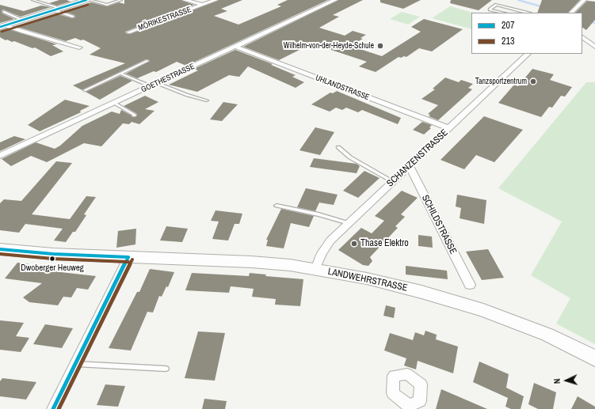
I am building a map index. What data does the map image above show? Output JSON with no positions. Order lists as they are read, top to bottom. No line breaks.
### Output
{"streets":{"street":["MÖRIKESTRASSE","GOETHESTRASSE","UHLANDSTRASSE","SCHANZENSTRASSE","SCHILDSTRASSE","LANDWEHRSTRASSE"]},"crossings":[["GOETHESTRASSE","UHLANDSTRASSE"],["UHLANDSTRASSE","SCHANZENSTRASSE"],["SCHANZENSTRASSE","SCHILDSTRASSE"],["SCHANZENSTRASSE","LANDWEHRSTRASSE"]],"places":["Wilhelm-von-der-Heyde-Schule","Tanzsportzentrum","Thase Elektro","Dwoberger Heuweg"],"lines":["transit line 207","transit line 213"],"legend":["207","213"],"north":"left"}
